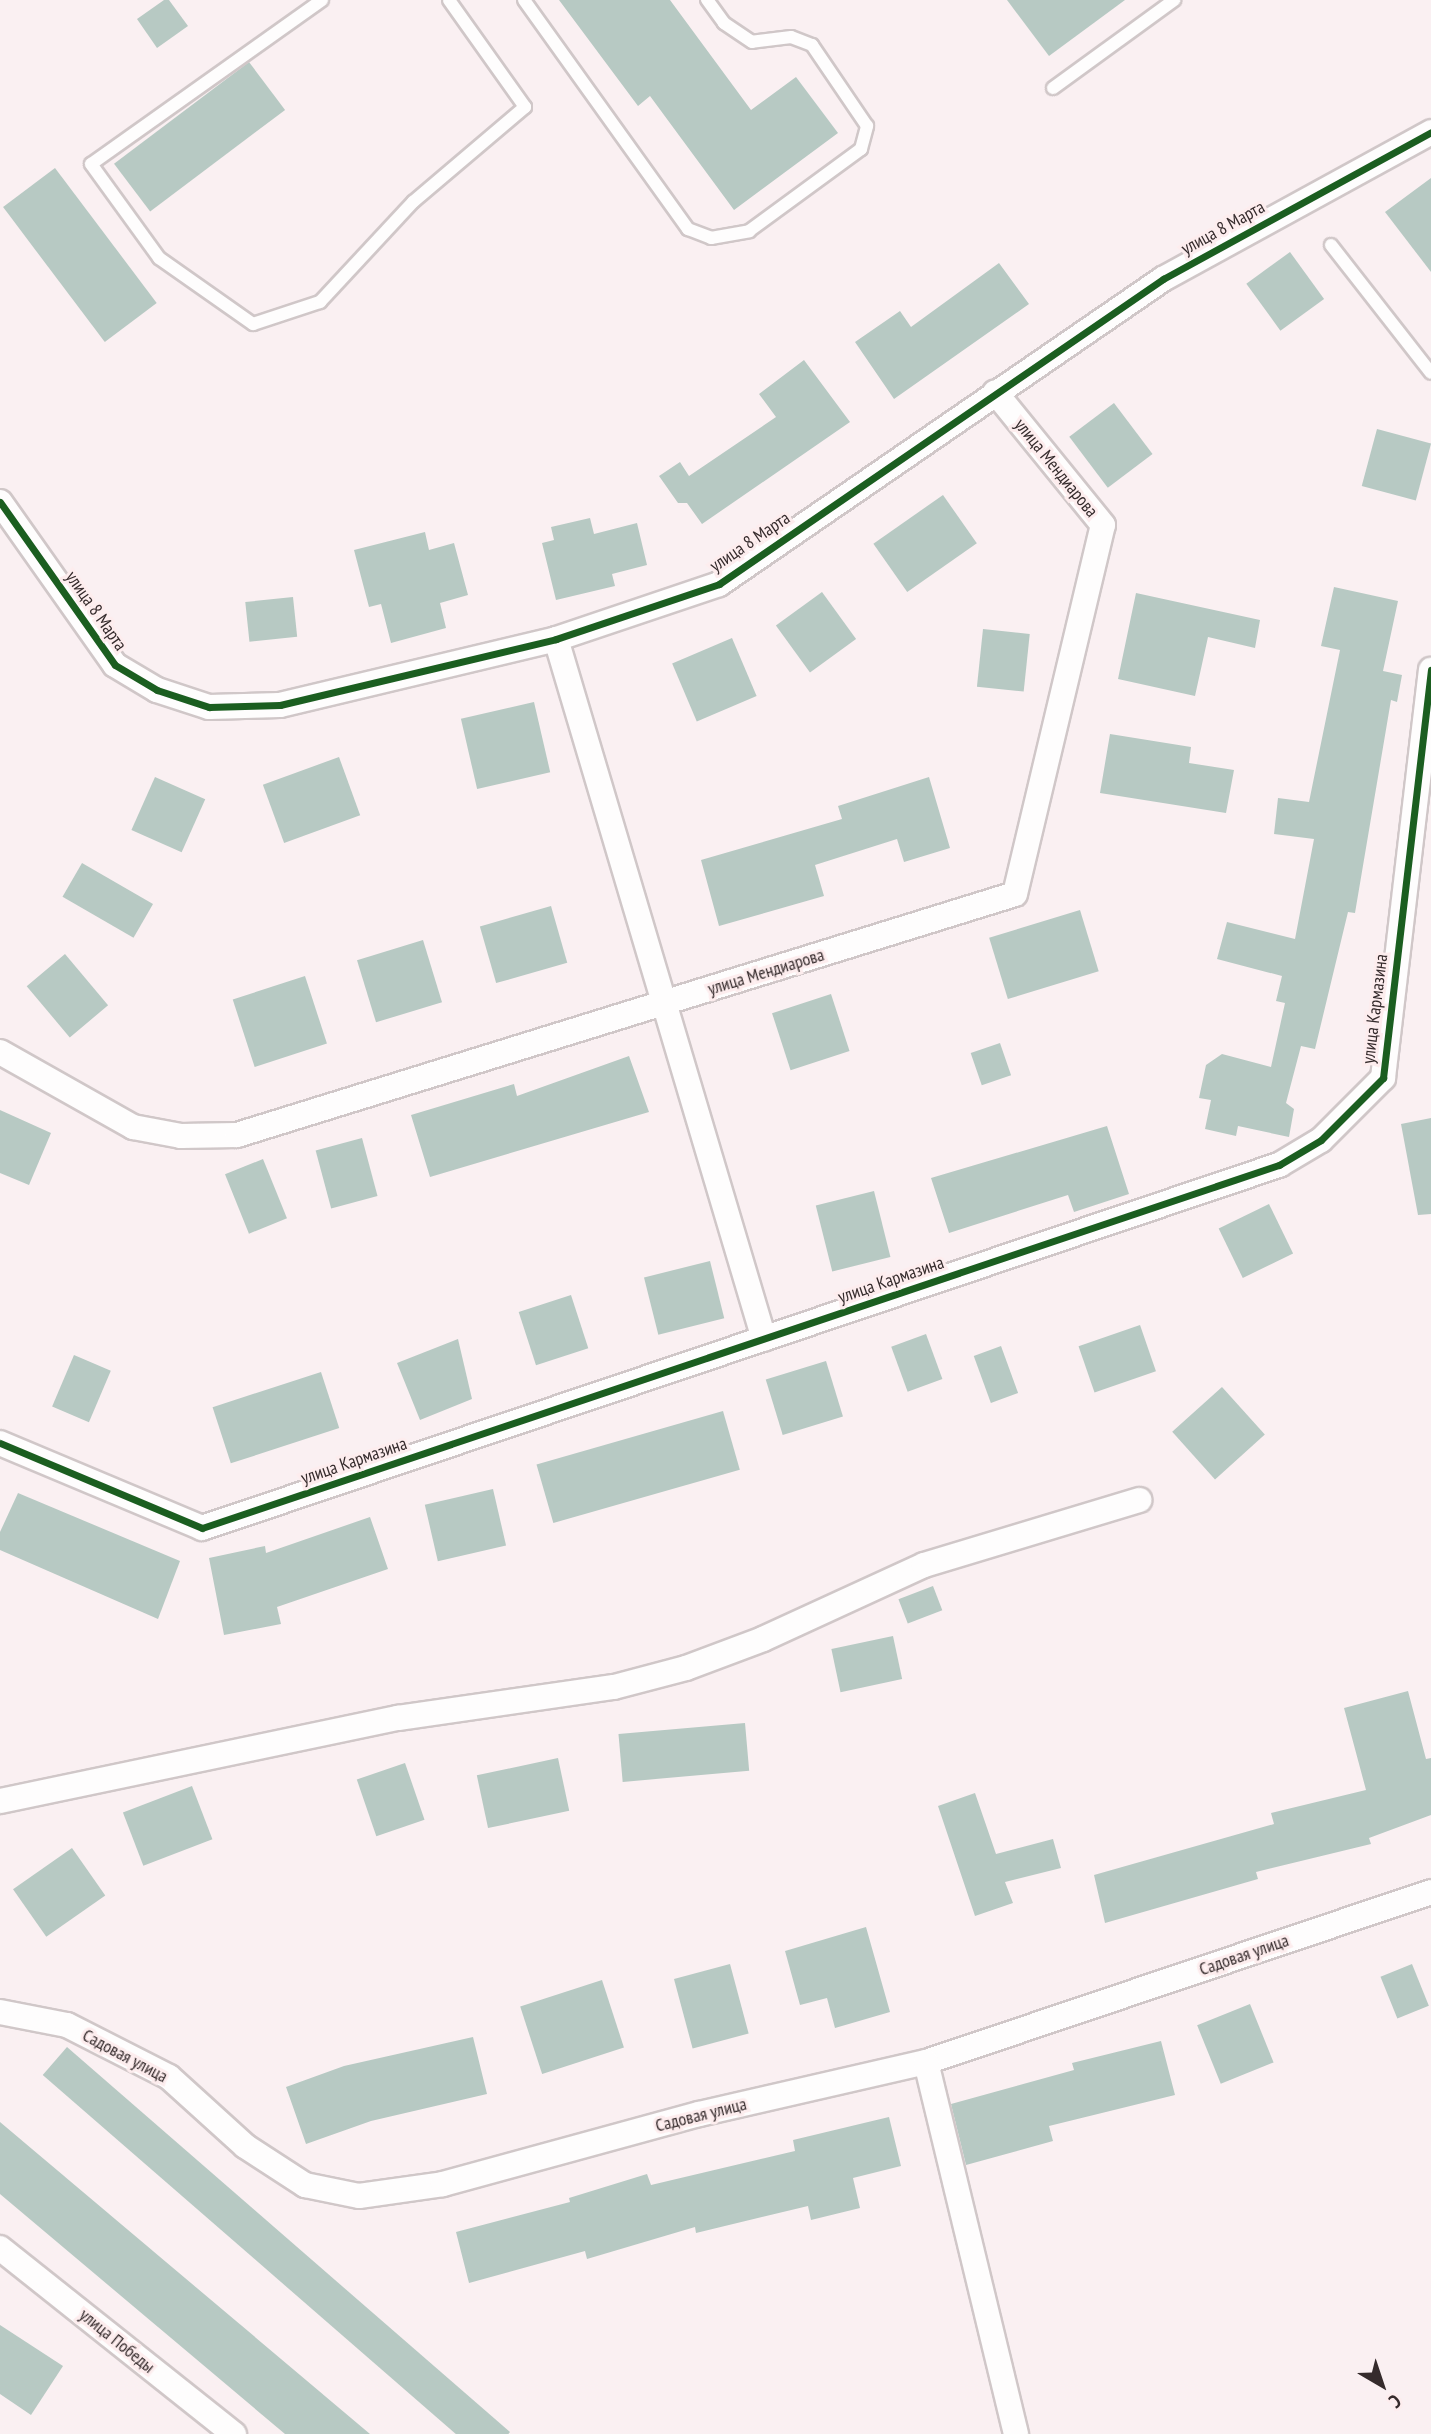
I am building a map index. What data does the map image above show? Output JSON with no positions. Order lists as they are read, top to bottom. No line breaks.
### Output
{"streets":{"street":["улица 8 Марта","улица Мендиарова","улица Кармазина","Садовая улица","улица Победы"]},"crossings":[["улица 8 Марта","улица Мендиарова"]],"north":"bottom right"}
